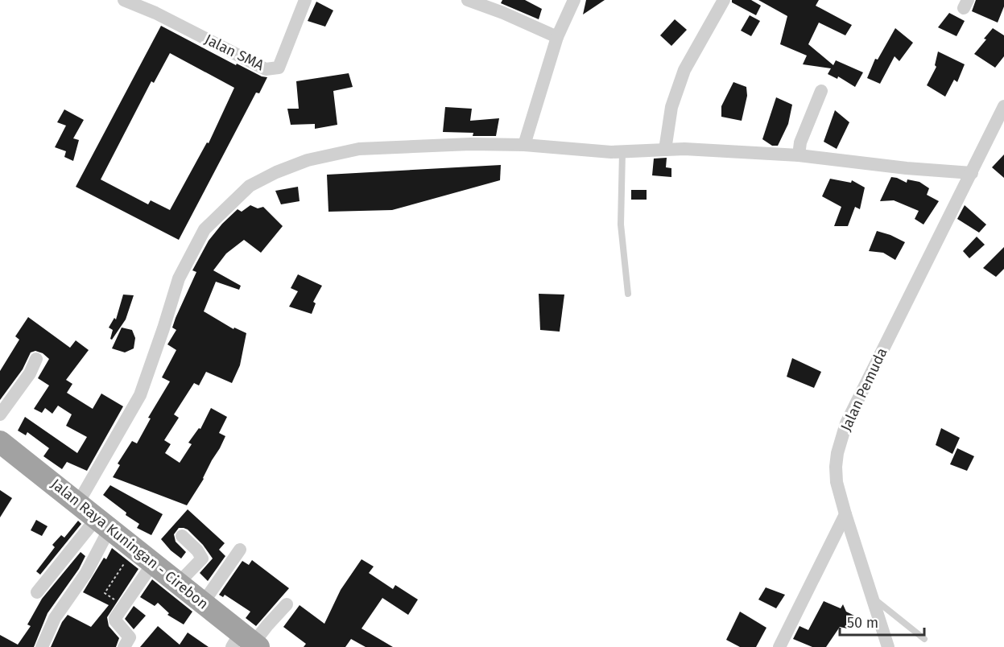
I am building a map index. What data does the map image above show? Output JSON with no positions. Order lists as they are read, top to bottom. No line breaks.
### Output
{"streets":{"highway":["Jalan Raya Kuningan - Cirebon"],"street":["Jalan SMA","Jalan Pemuda"]},"scale_bar":"50 m"}
